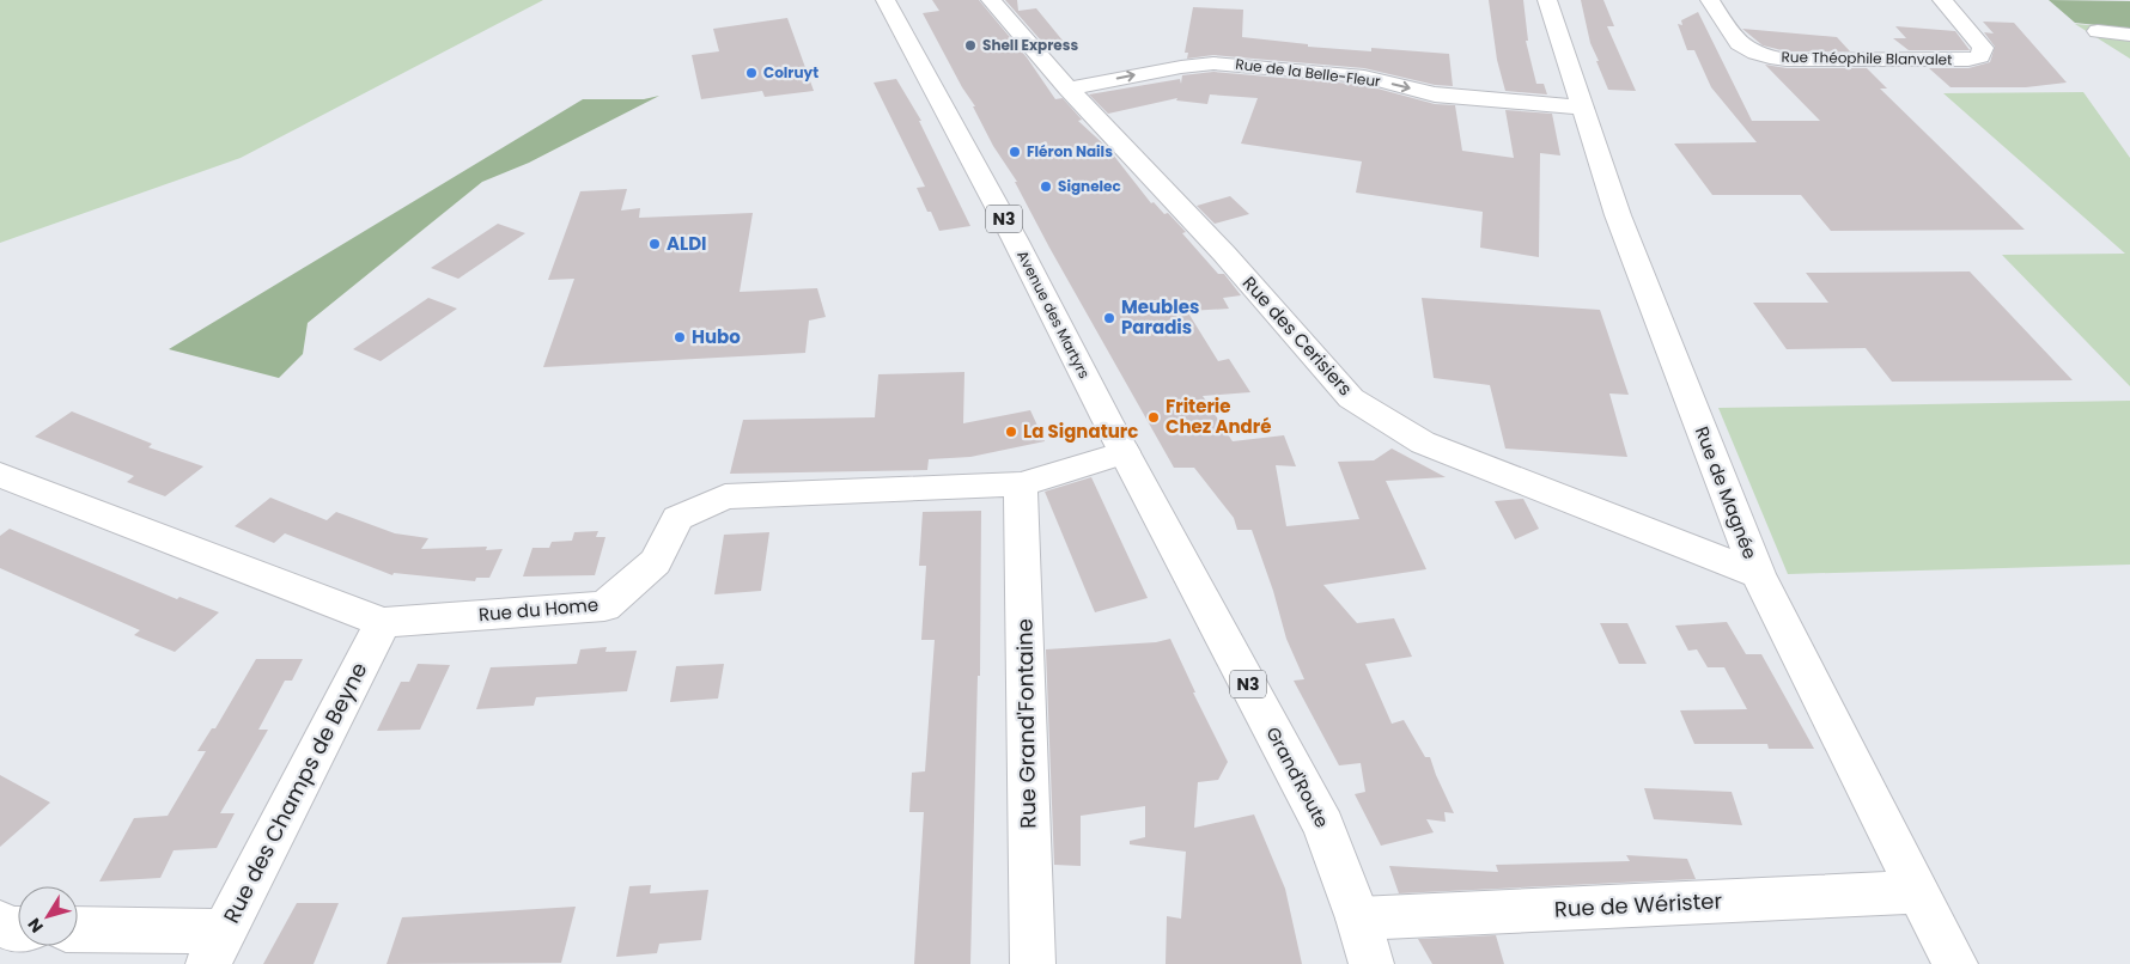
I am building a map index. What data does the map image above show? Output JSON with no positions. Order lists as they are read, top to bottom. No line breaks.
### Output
{"streets":{"street":["Rue Théophile Blanvalet","Rue de la Belle-Fleur","N3","Avenue des Martyrs","Rue des Cerisiers","Rue de Magnée","Rue du Home","Rue Grand'Fontaine","Grand'Route","Rue des Champs de Beyne","Rue de Wérister"]},"crossings":[["Rue de la Belle-Fleur","Rue des Cerisiers"],["Rue de la Belle-Fleur","Rue de Magnée"],["Avenue des Martyrs","Rue du Home"],["Avenue des Martyrs","Grand'Route"],["Rue des Cerisiers","Rue de Magnée"],["Rue de Magnée","Rue de Wérister"],["Rue du Home","Rue Grand'Fontaine"],["Rue du Home","Grand'Route"],["Rue du Home","Rue des Champs de Beyne"],["Grand'Route","Rue de Wérister"]],"one_way":["Rue de la Belle-Fleur"],"places":["Shell Express","Colruyt","Fléron Nails","Signelec","ALDI","Meubles Paradis","Hubo","Friterie Chez André","La Signaturc"],"north":"bottom left"}
